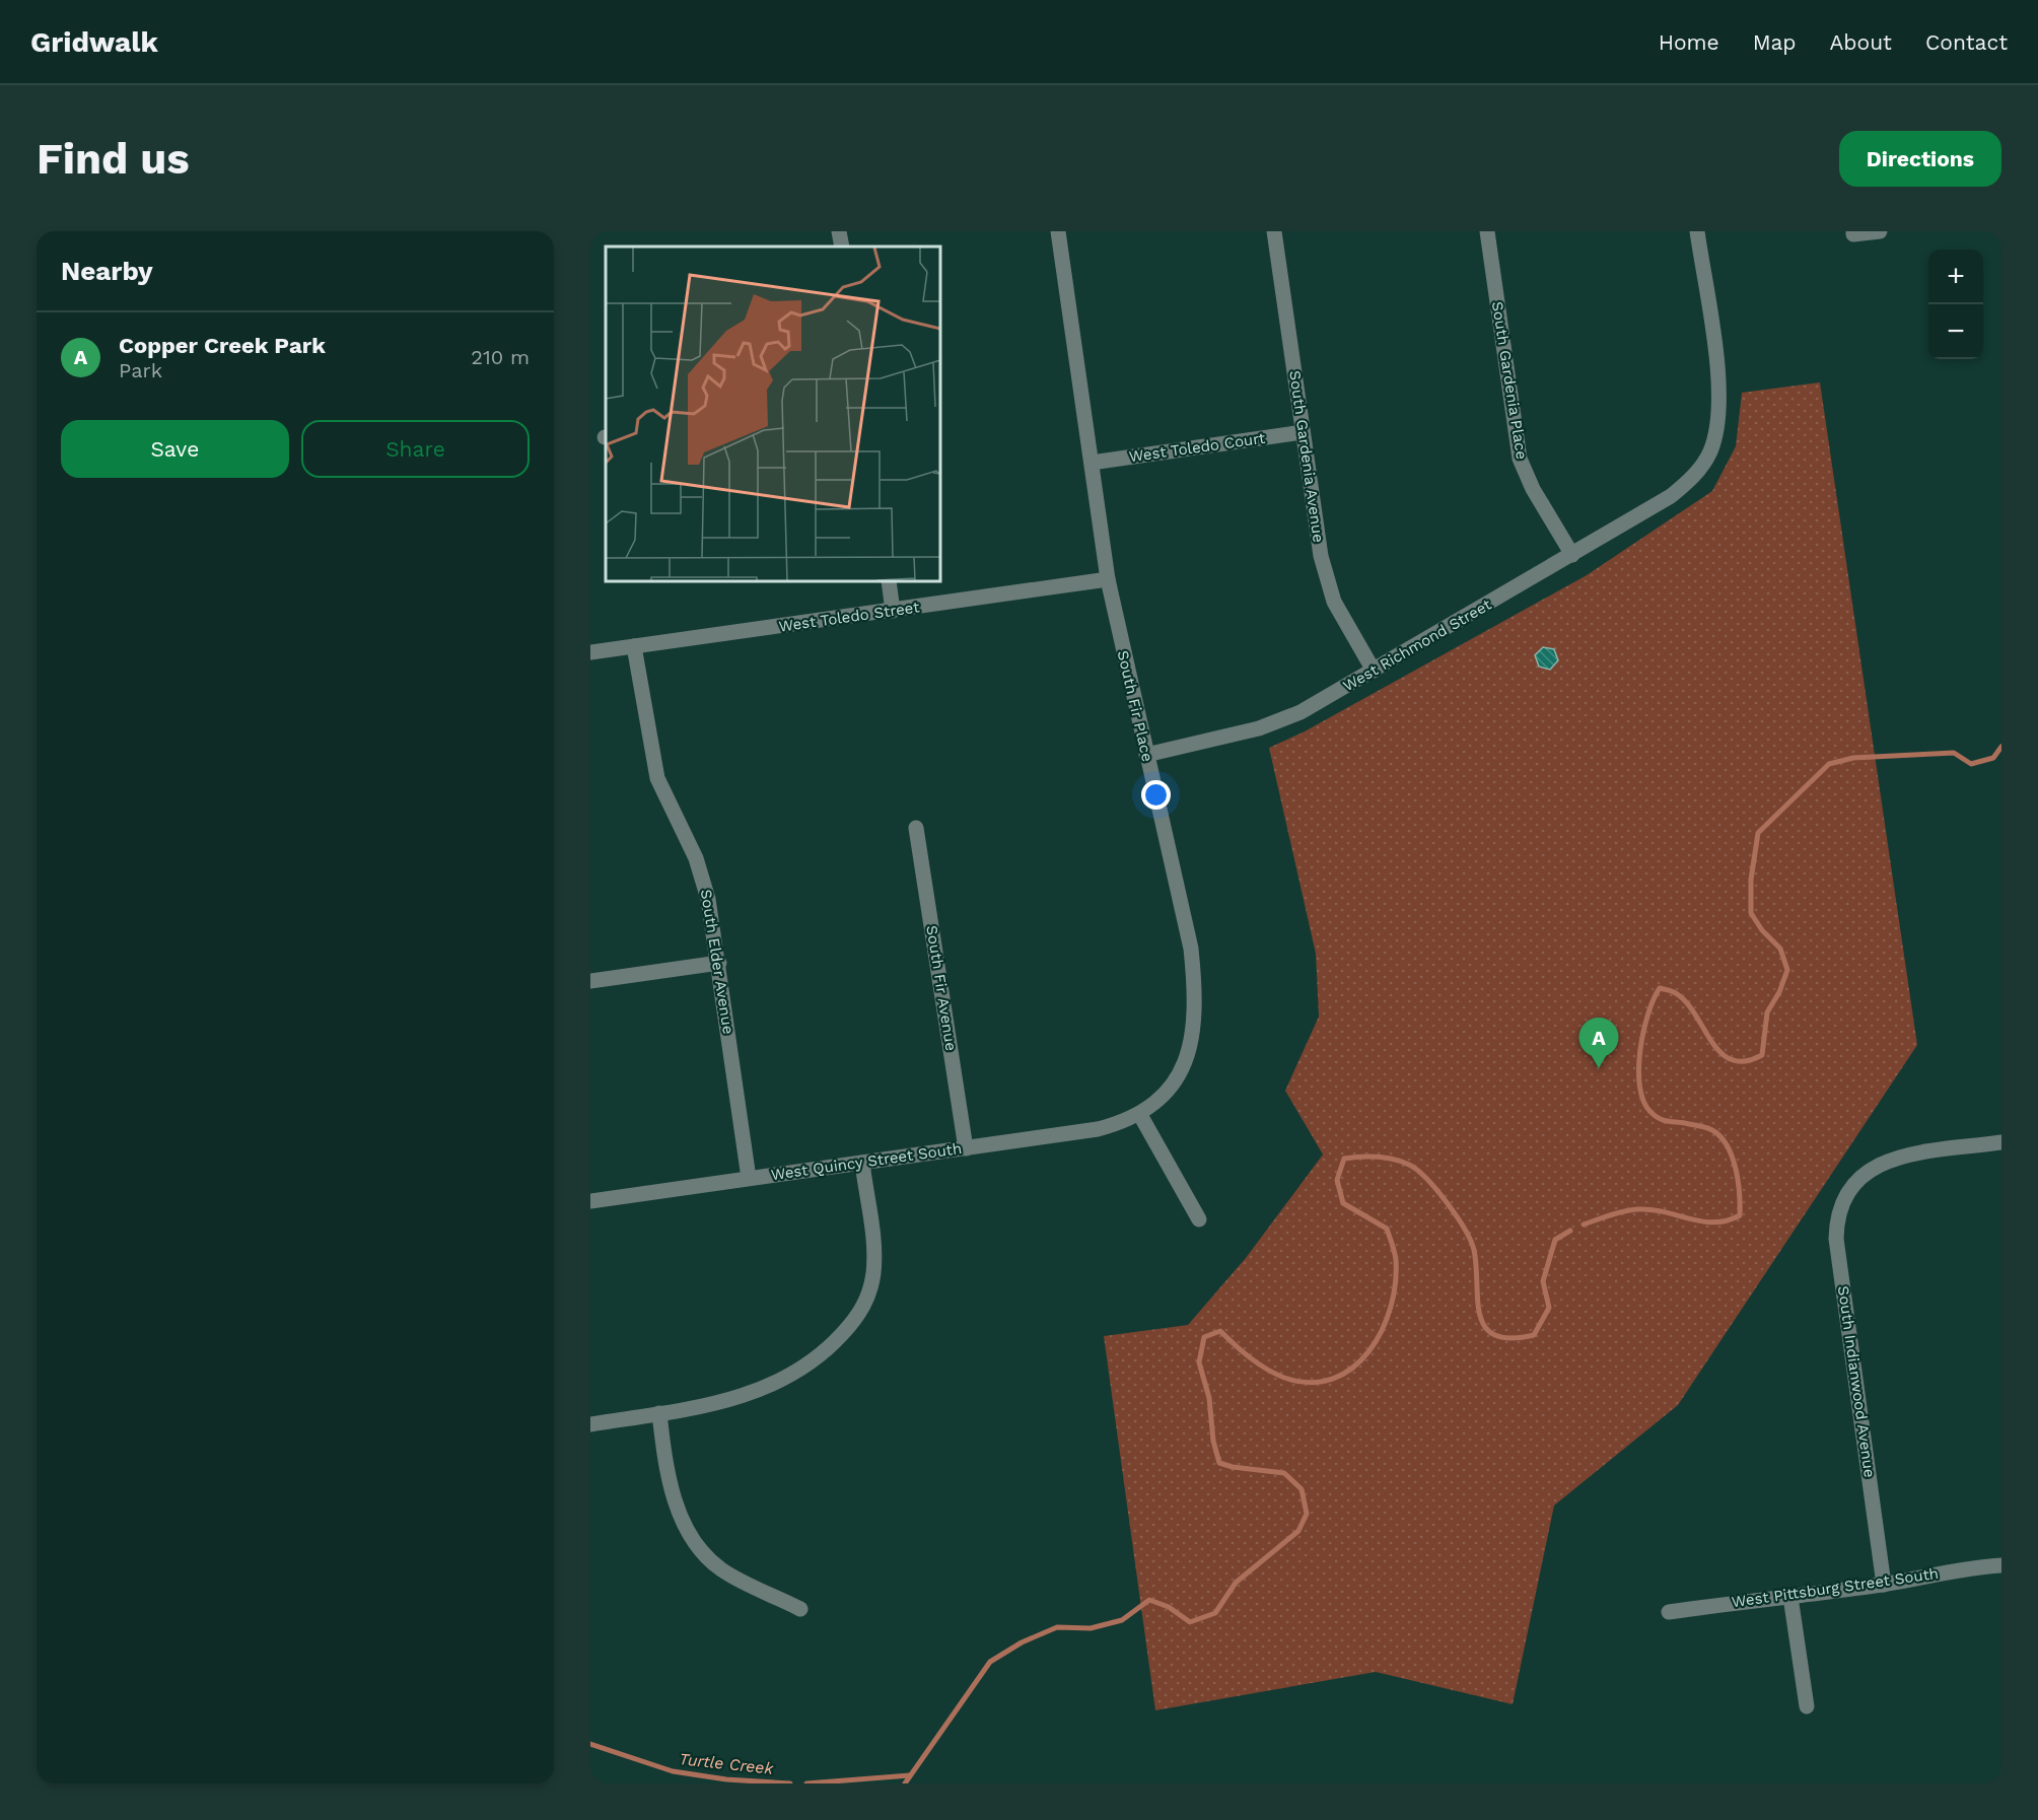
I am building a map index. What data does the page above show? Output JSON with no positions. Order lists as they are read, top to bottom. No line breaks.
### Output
{"streets":{"street":["South Gardenia Place","West Toledo Court","South Gardenia Avenue","West Toledo Street","West Richmond Street","South Fir Place","South Elder Avenue","South Fir Avenue","West Quincy Street South","South Indianwood Avenue","West Pittsburg Street South"]},"crossings":[["South Gardenia Place","West Richmond Street"],["West Toledo Court","South Gardenia Avenue"],["West Toledo Court","South Fir Place"],["South Gardenia Avenue","West Richmond Street"],["West Toledo Street","South Fir Place"],["West Toledo Street","South Elder Avenue"],["West Richmond Street","South Fir Place"],["South Fir Place","West Quincy Street South"],["South Elder Avenue","West Quincy Street South"],["South Fir Avenue","West Quincy Street South"],["South Indianwood Avenue","West Pittsburg Street South"]],"water":["Turtle Creek"],"page":{"header":"Gridwalk","nav":["Home","Map","About","Contact"],"buttons":["Directions",["Save","Share"]],"title":"Find us","heading":"Nearby","map_buttons":["+","−"],"list":[{"mark":"A","name":"Copper Creek Park","note":"Park","value":"210 m"}],"pins":"A"}}
